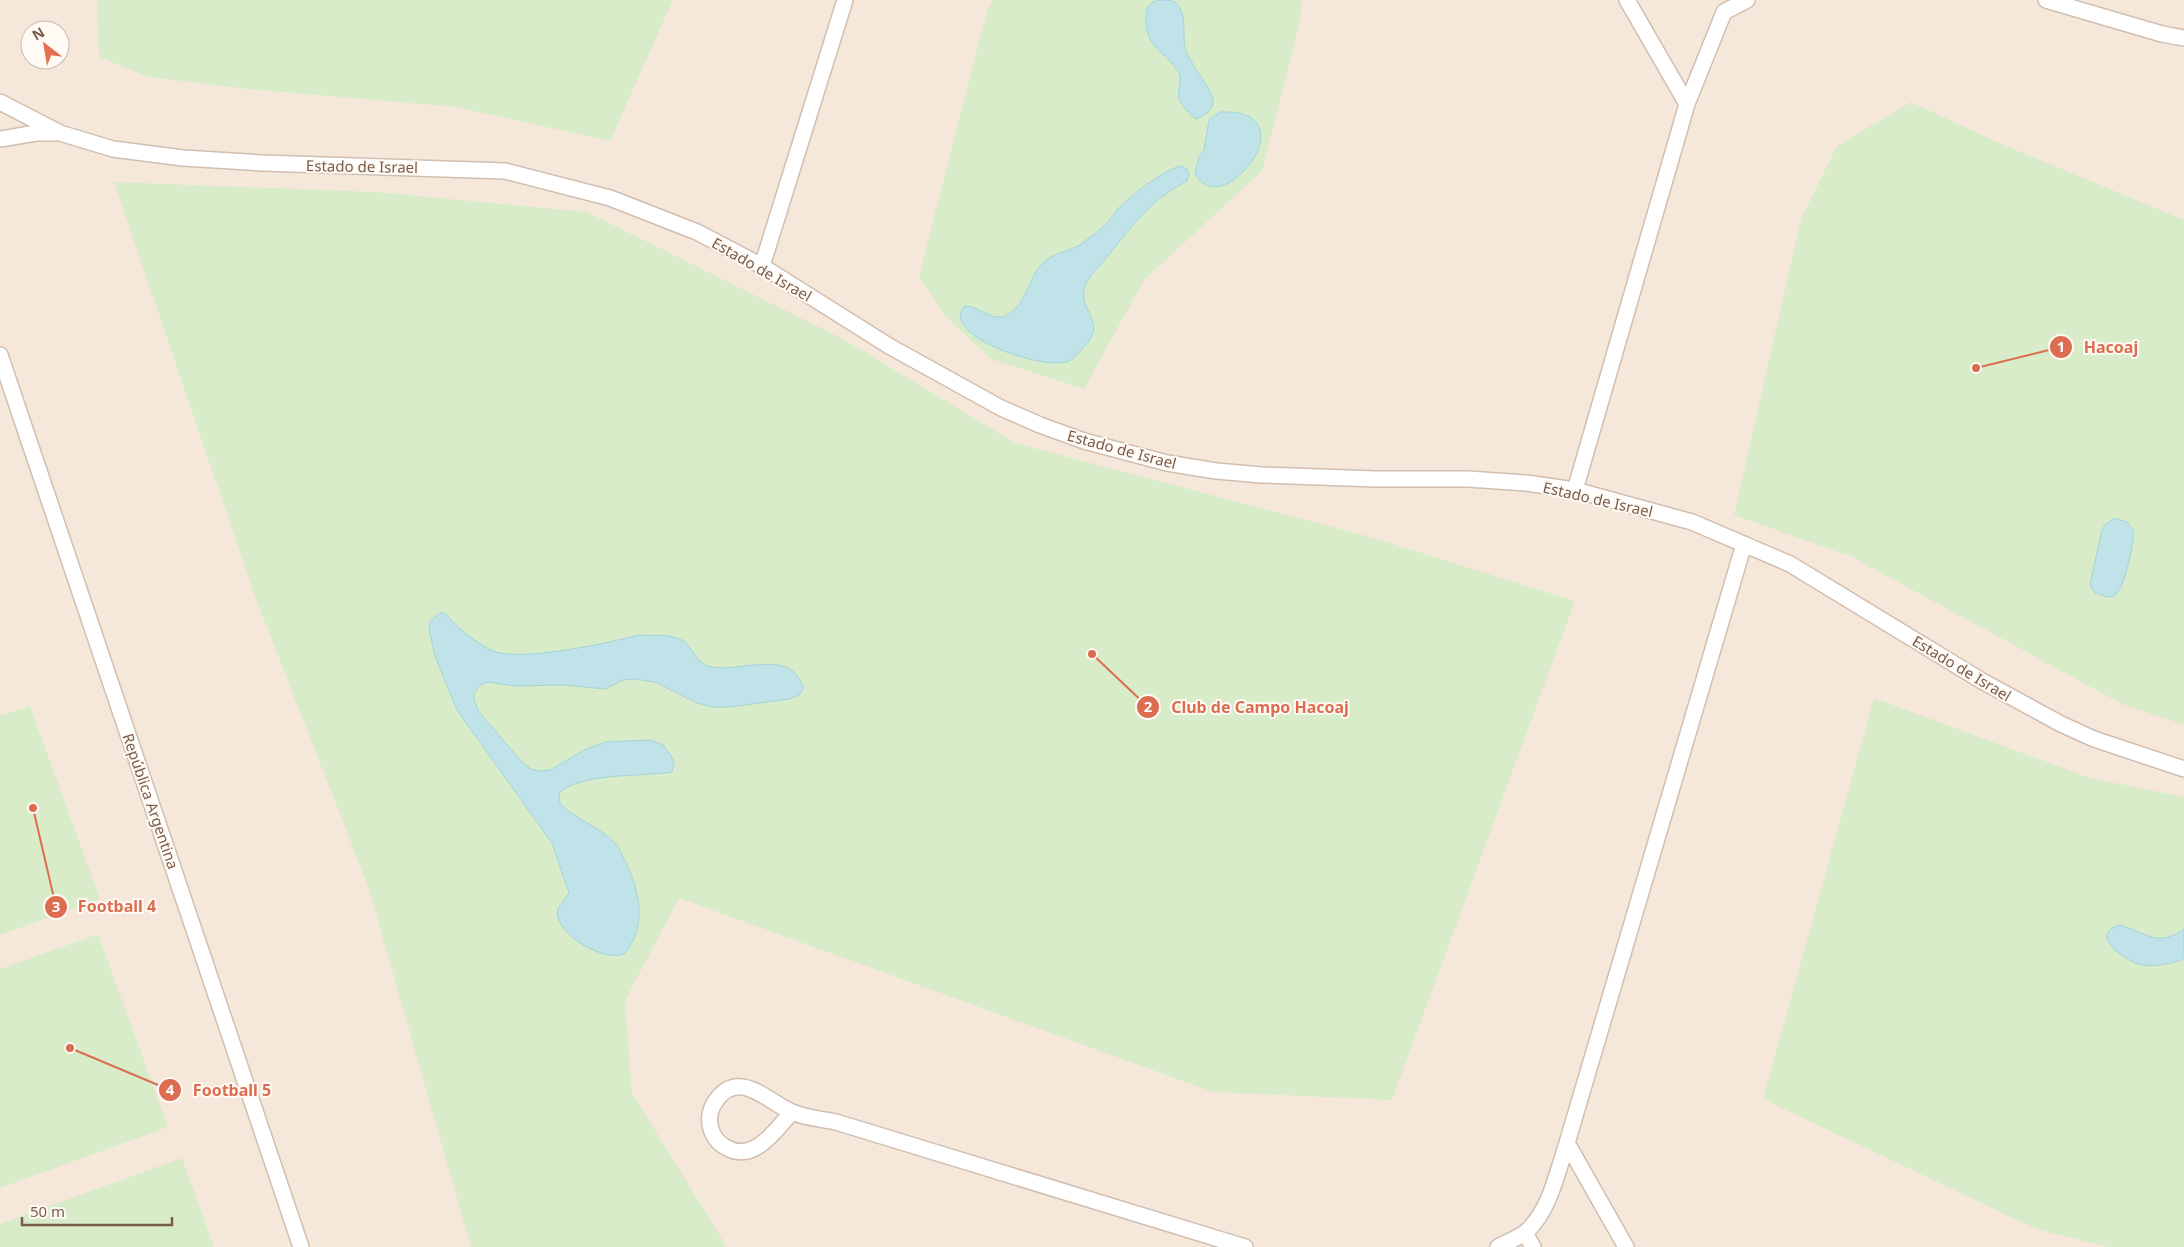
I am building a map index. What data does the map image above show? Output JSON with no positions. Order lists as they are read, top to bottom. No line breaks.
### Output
{"streets":{"street":["Estado de Israel","República Argentina"]},"places":["Hacoaj","Club de Campo Hacoaj","Football 4","Football 5"],"scale_bar":"50 m","north":"top left"}
